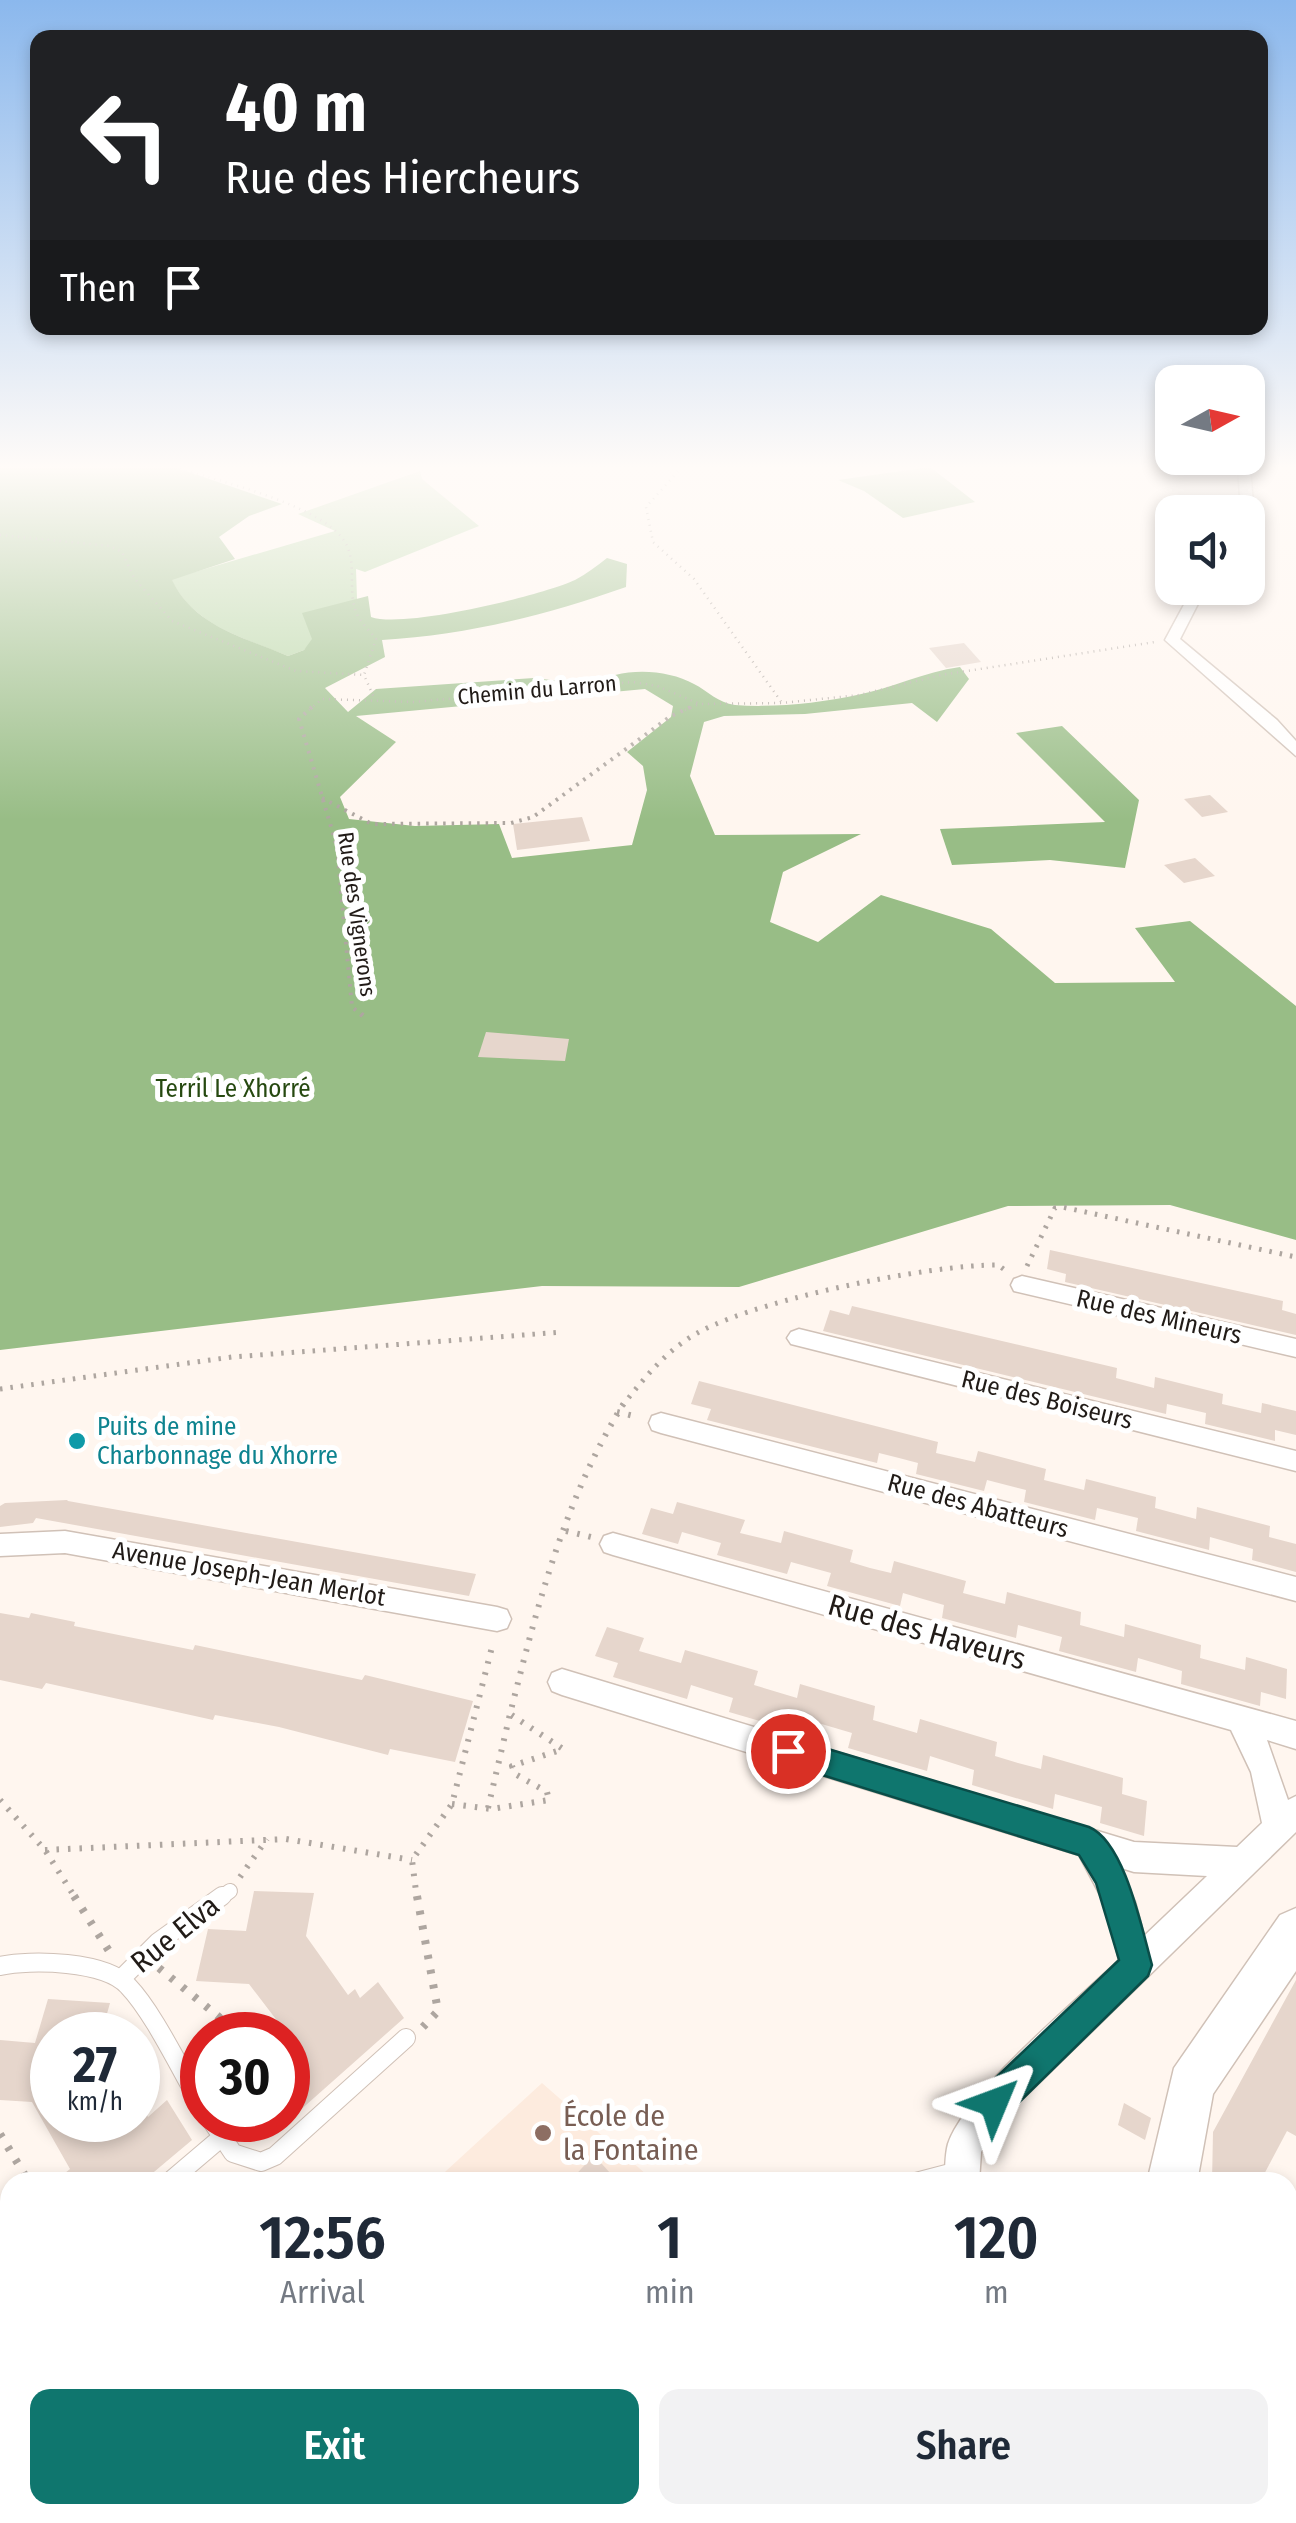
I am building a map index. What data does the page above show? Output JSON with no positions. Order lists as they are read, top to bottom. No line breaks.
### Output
{"streets":{"street":["Rue des Mineurs","Rue des Boiseurs","Rue des Abatteurs","Avenue Joseph-Jean Merlot","Rue des Haveurs"],"lane":["Rue Elva"],"path":["Chemin du Larron","Rue des Vignerons"]},"crossings":[["Chemin du Larron","Rue des Vignerons"]],"parks":["Terril Le Xhorré"],"places":["Puits de mine Charbonnage du Xhorre","École de la Fontaine"],"north":"right","page":{"turn":["40 m","Rue des Hiercheurs"],"then":"Then","speed":"27 km/h","limit":"30","eta":["12:56","Arrival","1","min","120","m"],"buttons":["Exit","Share"]}}
